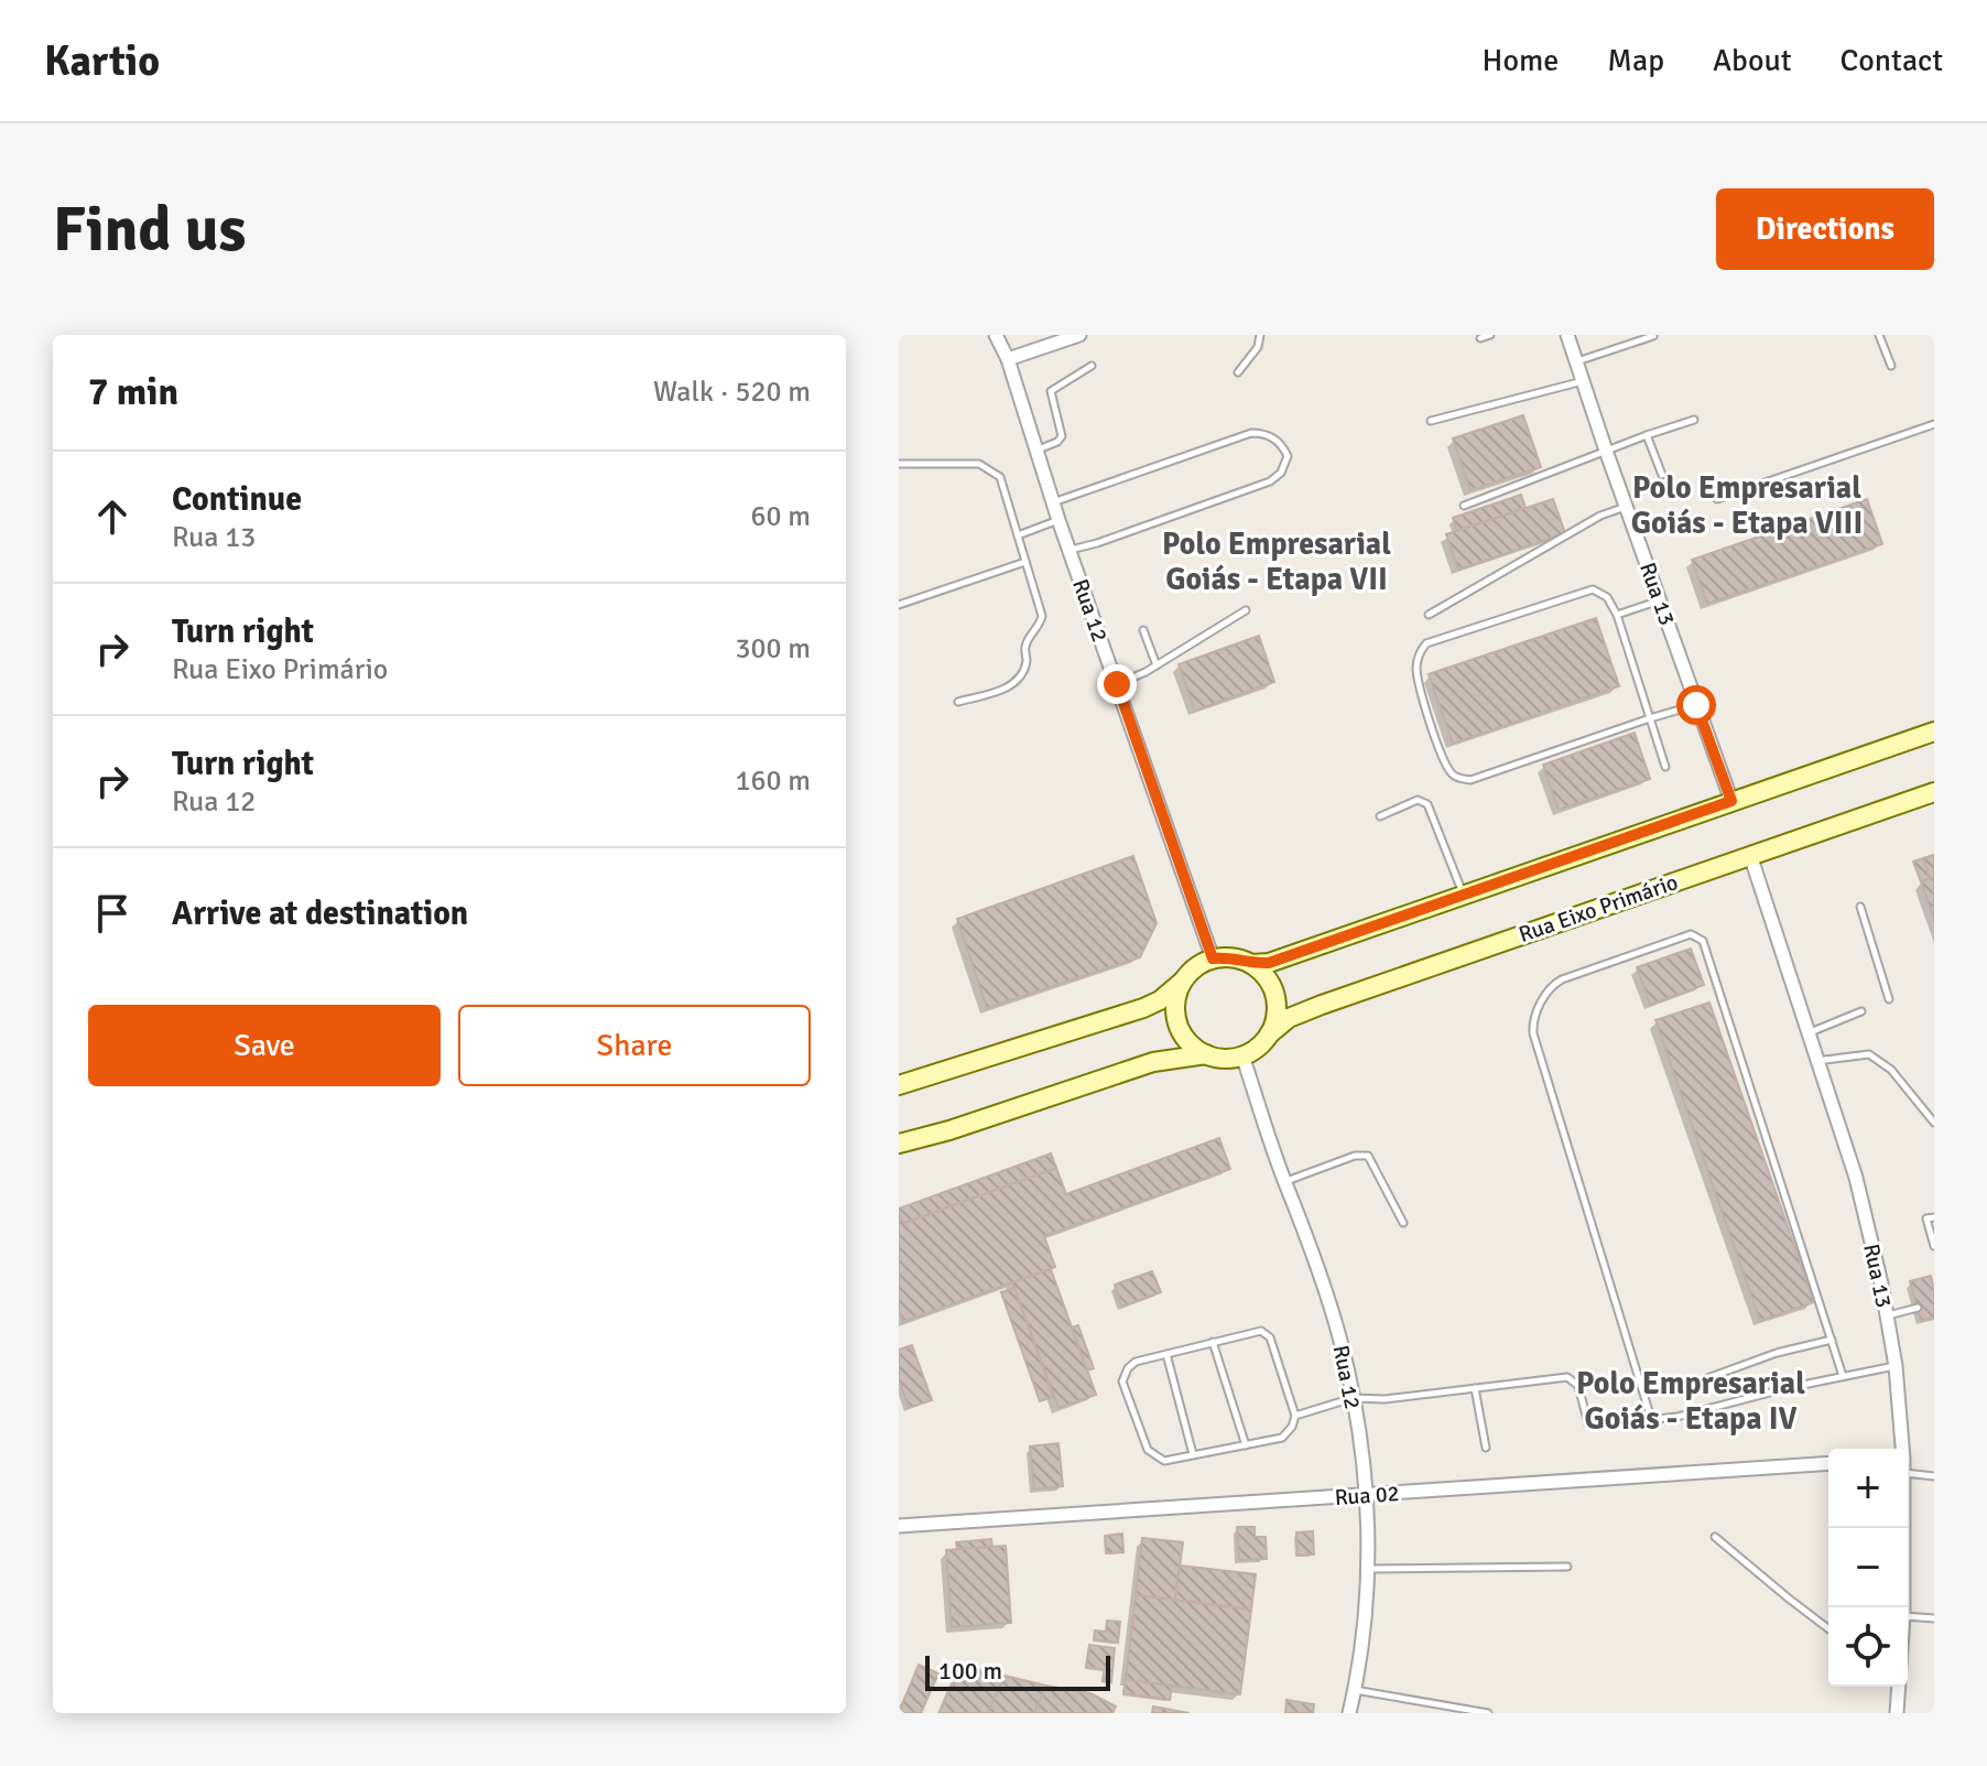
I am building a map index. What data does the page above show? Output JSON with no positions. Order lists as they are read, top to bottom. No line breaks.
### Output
{"streets":{"street":["Rua 13","Rua 12","Rua Eixo Primário","Rua 02"]},"crossings":[["Rua 13","Rua Eixo Primário"],["Rua 12","Rua Eixo Primário"],["Rua 12","Rua 02"]],"districts":["Polo Empresarial Goiás - Etapa VIII","Polo Empresarial Goiás - Etapa VII","Polo Empresarial Goiás - Etapa IV"],"scale_bar":"100 m","page":{"header":"Kartio","nav":["Home","Map","About","Contact"],"buttons":["Directions",["Save","Share"]],"title":"Find us","heading":["7 min","Walk · 520 m"],"list":[["Continue","Rua 13","60 m"],["Turn right","Rua Eixo Primário","300 m"],["Turn right","Rua 12","160 m"],"Arrive at destination"],"map_buttons":["+","−"],"scale":"100 m"}}
